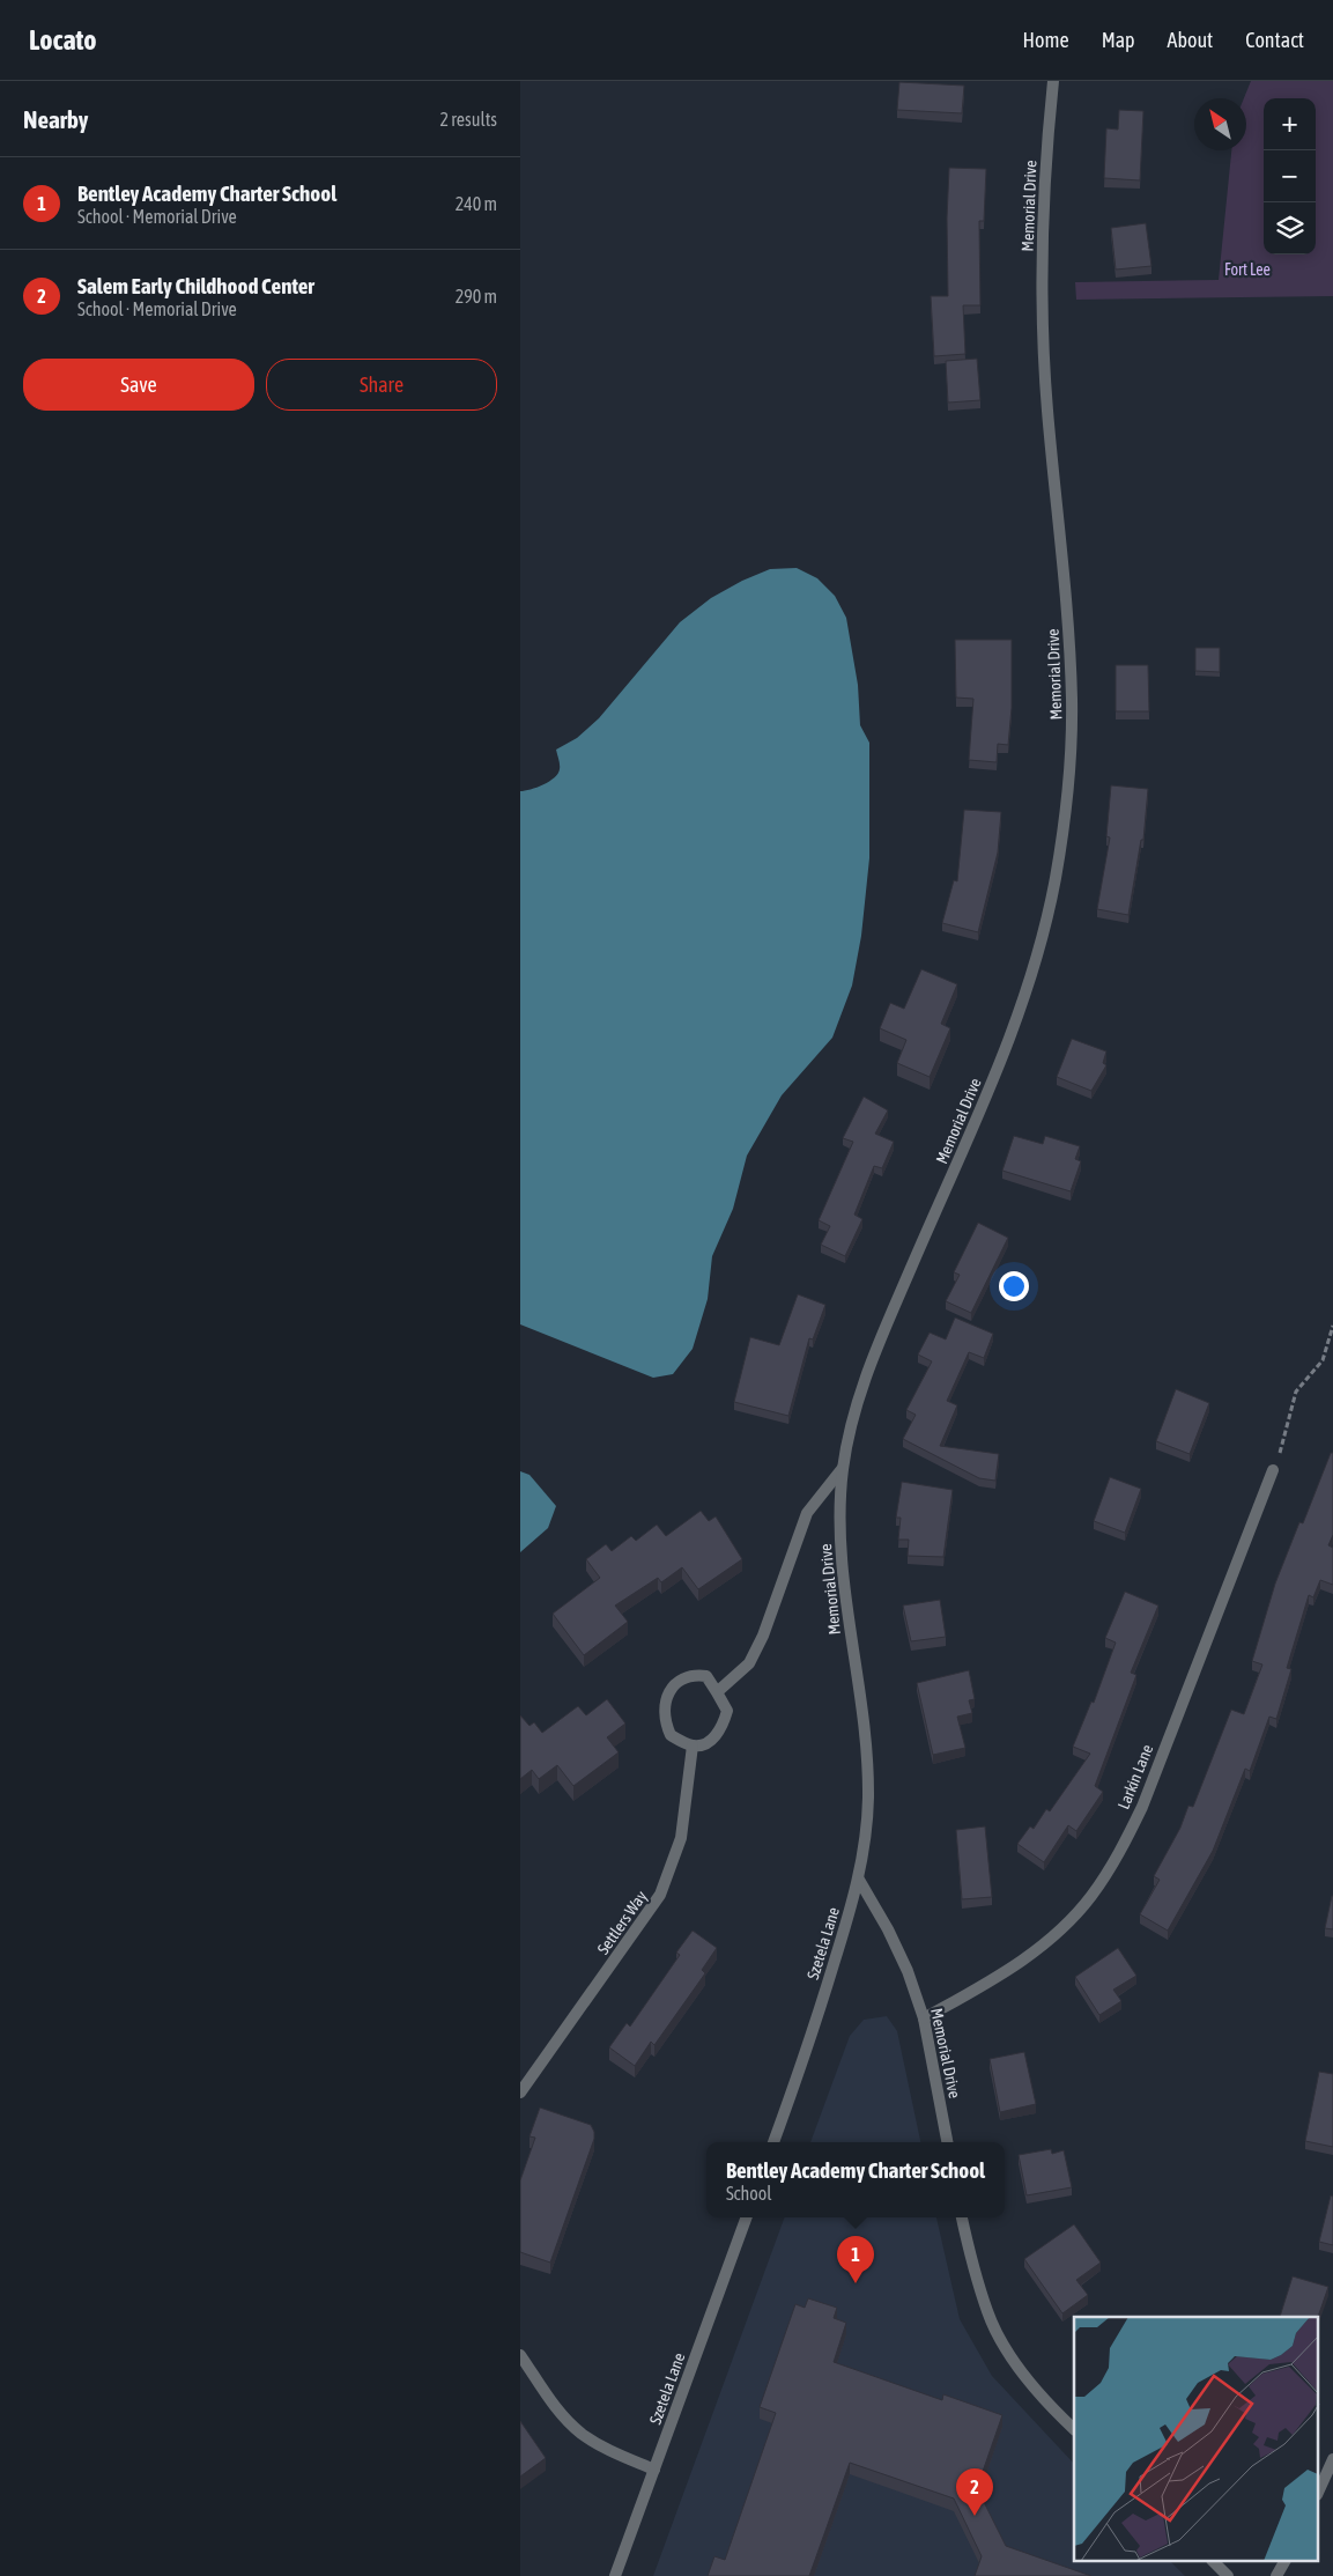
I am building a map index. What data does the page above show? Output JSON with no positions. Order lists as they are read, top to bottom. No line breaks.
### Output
{"streets":{"street":["Memorial Drive","Larkin Lane","Settlers Way","Szetela Lane"]},"crossings":[["Memorial Drive","Larkin Lane"],["Memorial Drive","Szetela Lane"]],"parks":["Fort Lee"],"north":"top left","page":{"header":"Locato","nav":["Home","Map","About","Contact"],"heading":["Nearby","2 results"],"map_buttons":["+","−"],"list":[{"mark":"1","name":"Bentley Academy Charter School","note":"School · Memorial Drive","value":"240 m"},{"mark":"2","name":"Salem Early Childhood Center","note":"School · Memorial Drive","value":"290 m"}],"buttons":["Save","Share"],"popup":["Bentley Academy Charter School","School"],"pins":["1","2"]}}
